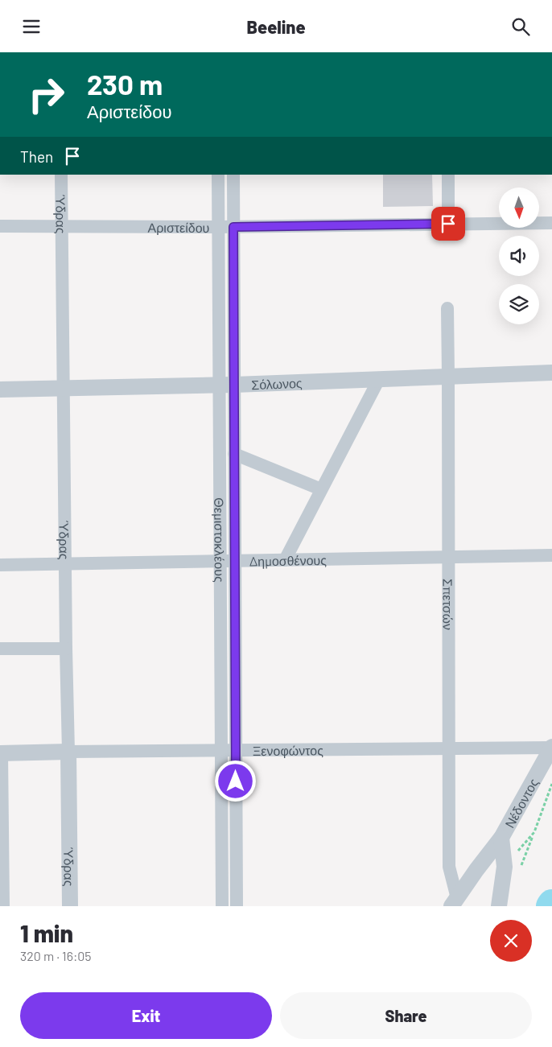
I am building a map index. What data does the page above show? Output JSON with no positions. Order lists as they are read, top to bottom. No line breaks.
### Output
{"streets":{"street":["Ύδρας","Αριστείδου","Σόλωνος","Θεμιστοκλέους","Δημοσθένους","Σπετσών","Ξενοφώντος","Νέδοντος"]},"crossings":[["Ύδρας","Αριστείδου"],["Ύδρας","Σόλωνος"],["Ύδρας","Δημοσθένους"],["Ύδρας","Ξενοφώντος"],["Αριστείδου","Θεμιστοκλέους"],["Σόλωνος","Θεμιστοκλέους"],["Σόλωνος","Σπετσών"],["Θεμιστοκλέους","Δημοσθένους"],["Θεμιστοκλέους","Ξενοφώντος"],["Δημοσθένους","Σπετσών"],["Σπετσών","Ξενοφώντος"],["Σπετσών","Νέδοντος"],["Ξενοφώντος","Νέδοντος"]],"north":"bottom","page":{"header":"Beeline","turn":["230 m","Αριστείδου"],"then":"Then","heading":["1 min","320 m · 16:05"],"buttons":["Exit","Share"]}}
